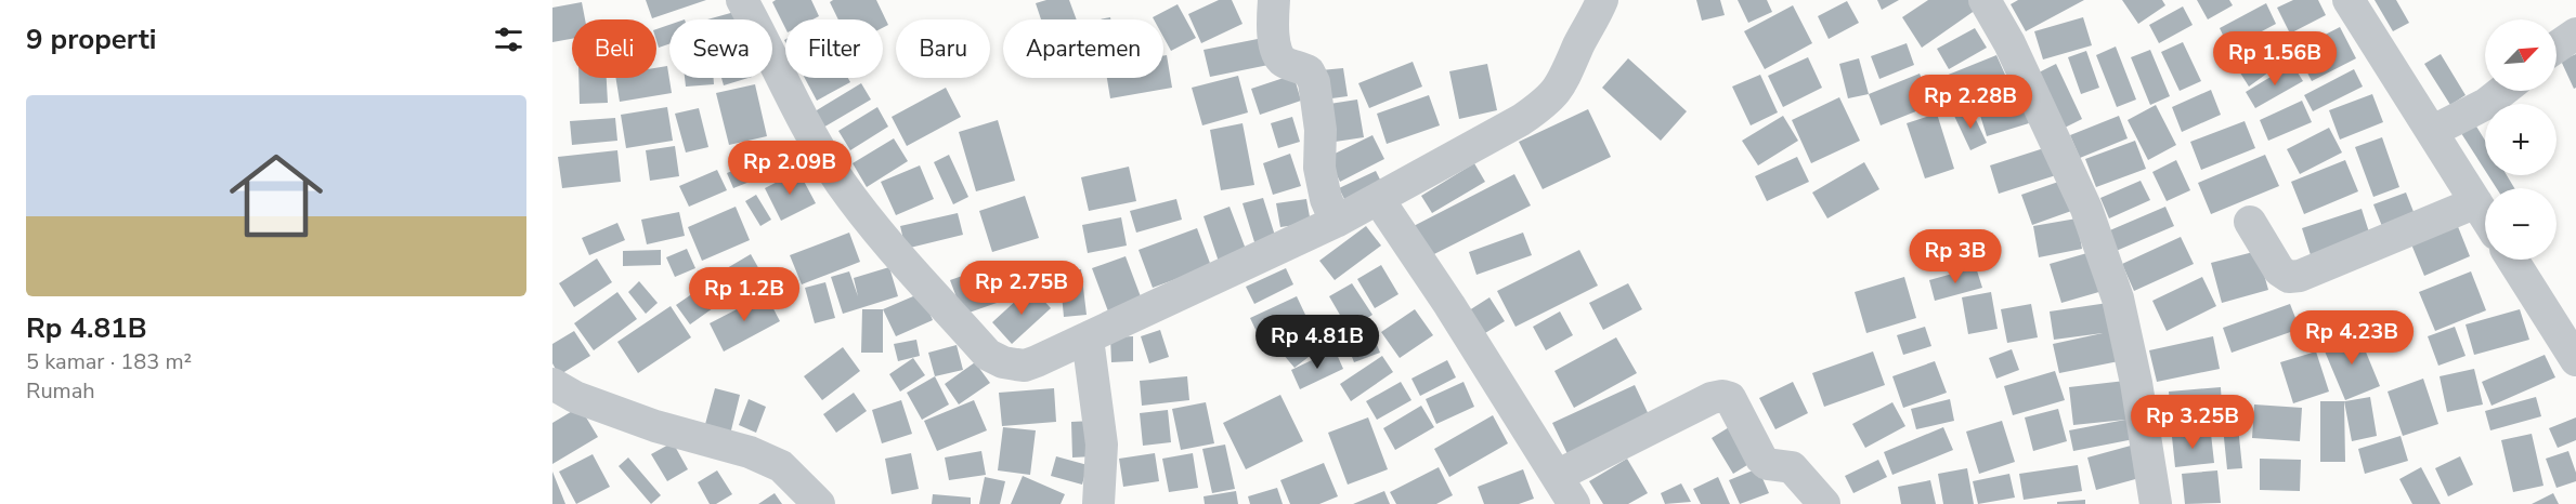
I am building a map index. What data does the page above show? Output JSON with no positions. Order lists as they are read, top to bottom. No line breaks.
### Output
{"north":"top right","page":{"heading":"9 properti","map_buttons":["+","−"],"chip":["Beli","Sewa","Filter","Baru","Apartemen"],"price":["Rp 1.56B","Rp 2.28B","Rp 2.09B","Rp 3B","Rp 2.75B","Rp 1.2B","Rp 4.23B","Rp 4.81B","Rp 3.25B"],"list":[{"name":"Rp 4.81B","note":"5 kamar · 183 m² · Rumah"}]}}
